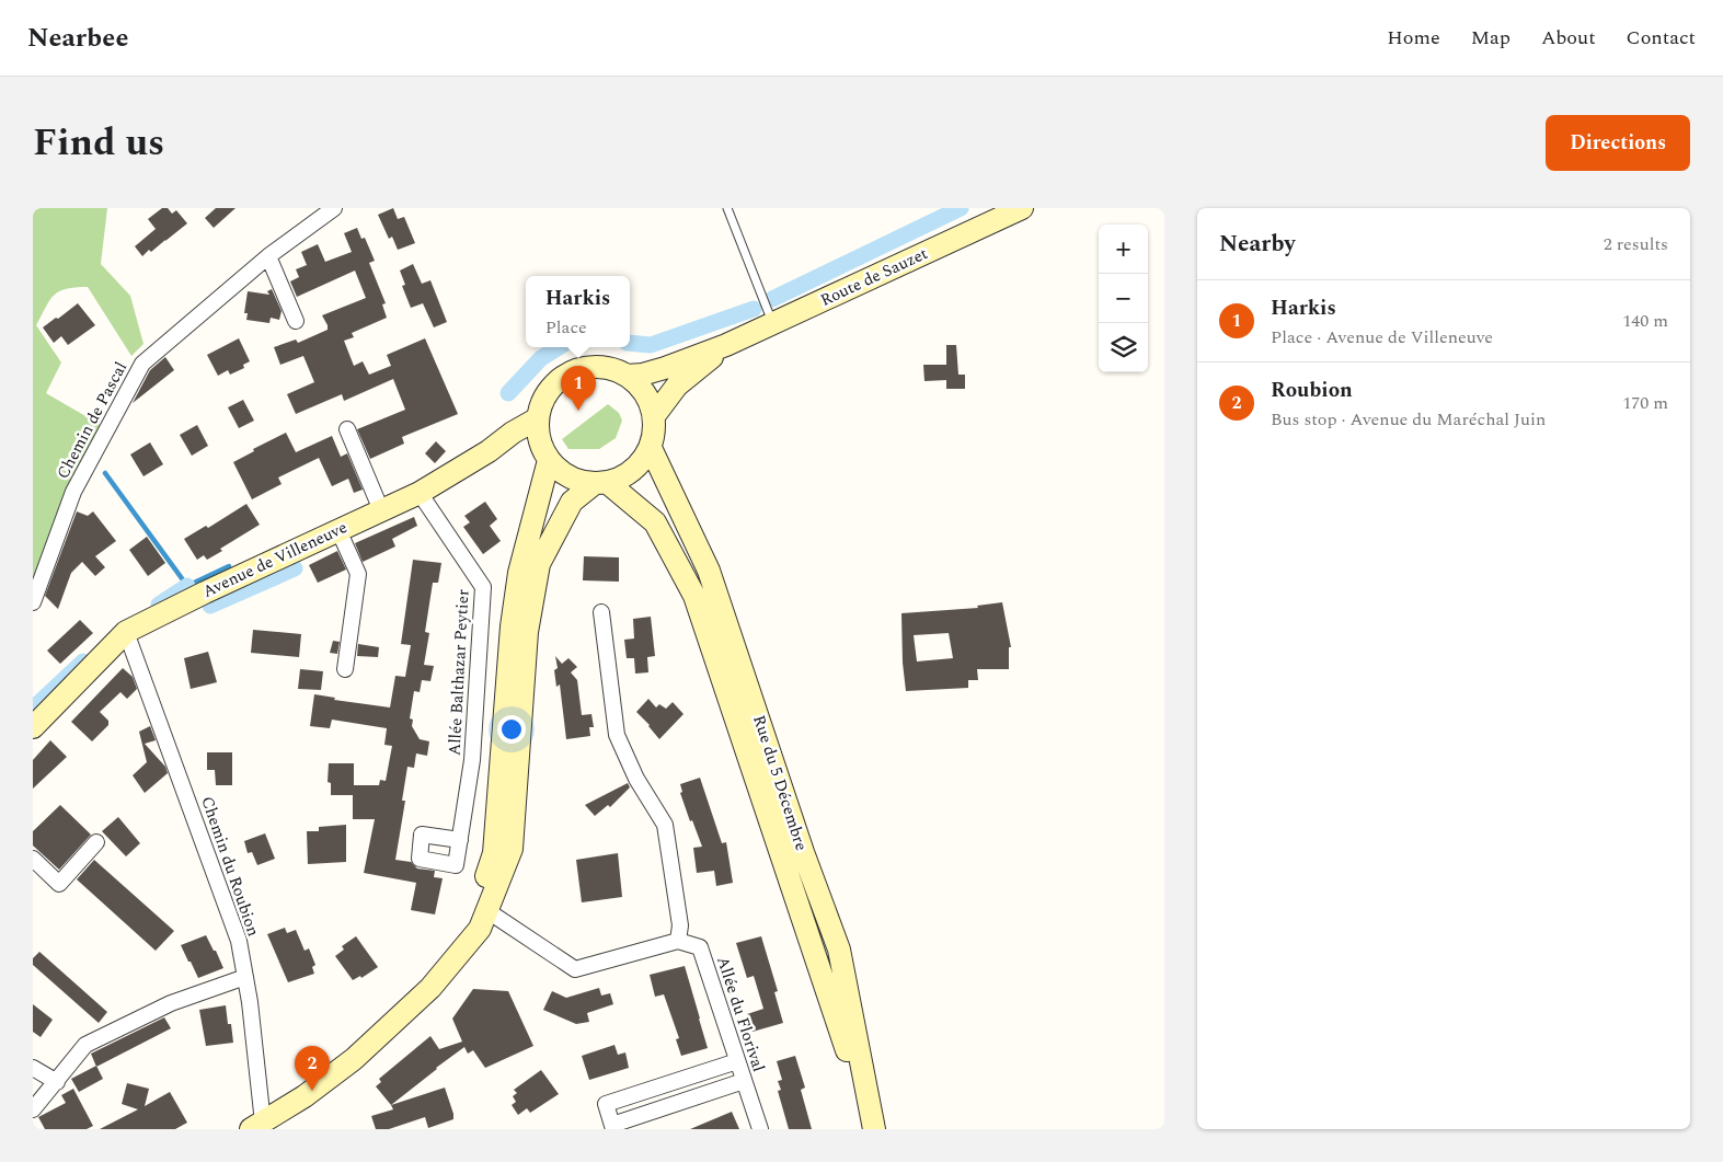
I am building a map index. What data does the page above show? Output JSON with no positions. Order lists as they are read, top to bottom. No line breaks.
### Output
{"streets":{"main road":["Route de Sauzet","Avenue de Villeneuve","Rue du 5 Décembre"],"street":["Chemin de Pascal","Allée Balthazar Peytier","Chemin du Roubion","Allée du Florival"]},"crossings":[["Route de Sauzet","Avenue de Villeneuve"],["Route de Sauzet","Rue du 5 Décembre"],["Avenue de Villeneuve","Allée Balthazar Peytier"],["Avenue de Villeneuve","Rue du 5 Décembre"],["Avenue de Villeneuve","Chemin du Roubion"]],"page":{"header":"Nearbee","nav":["Home","Map","About","Contact"],"title":"Find us","buttons":"Directions","heading":["Nearby","2 results"],"map_buttons":["+","−"],"popup":["Harkis","Place"],"list":[{"mark":"1","name":"Harkis","note":"Place · Avenue de Villeneuve","value":"140 m"},{"mark":"2","name":"Roubion","note":"Bus stop · Avenue du Maréchal Juin","value":"170 m"}],"pins":["1","2"]}}
